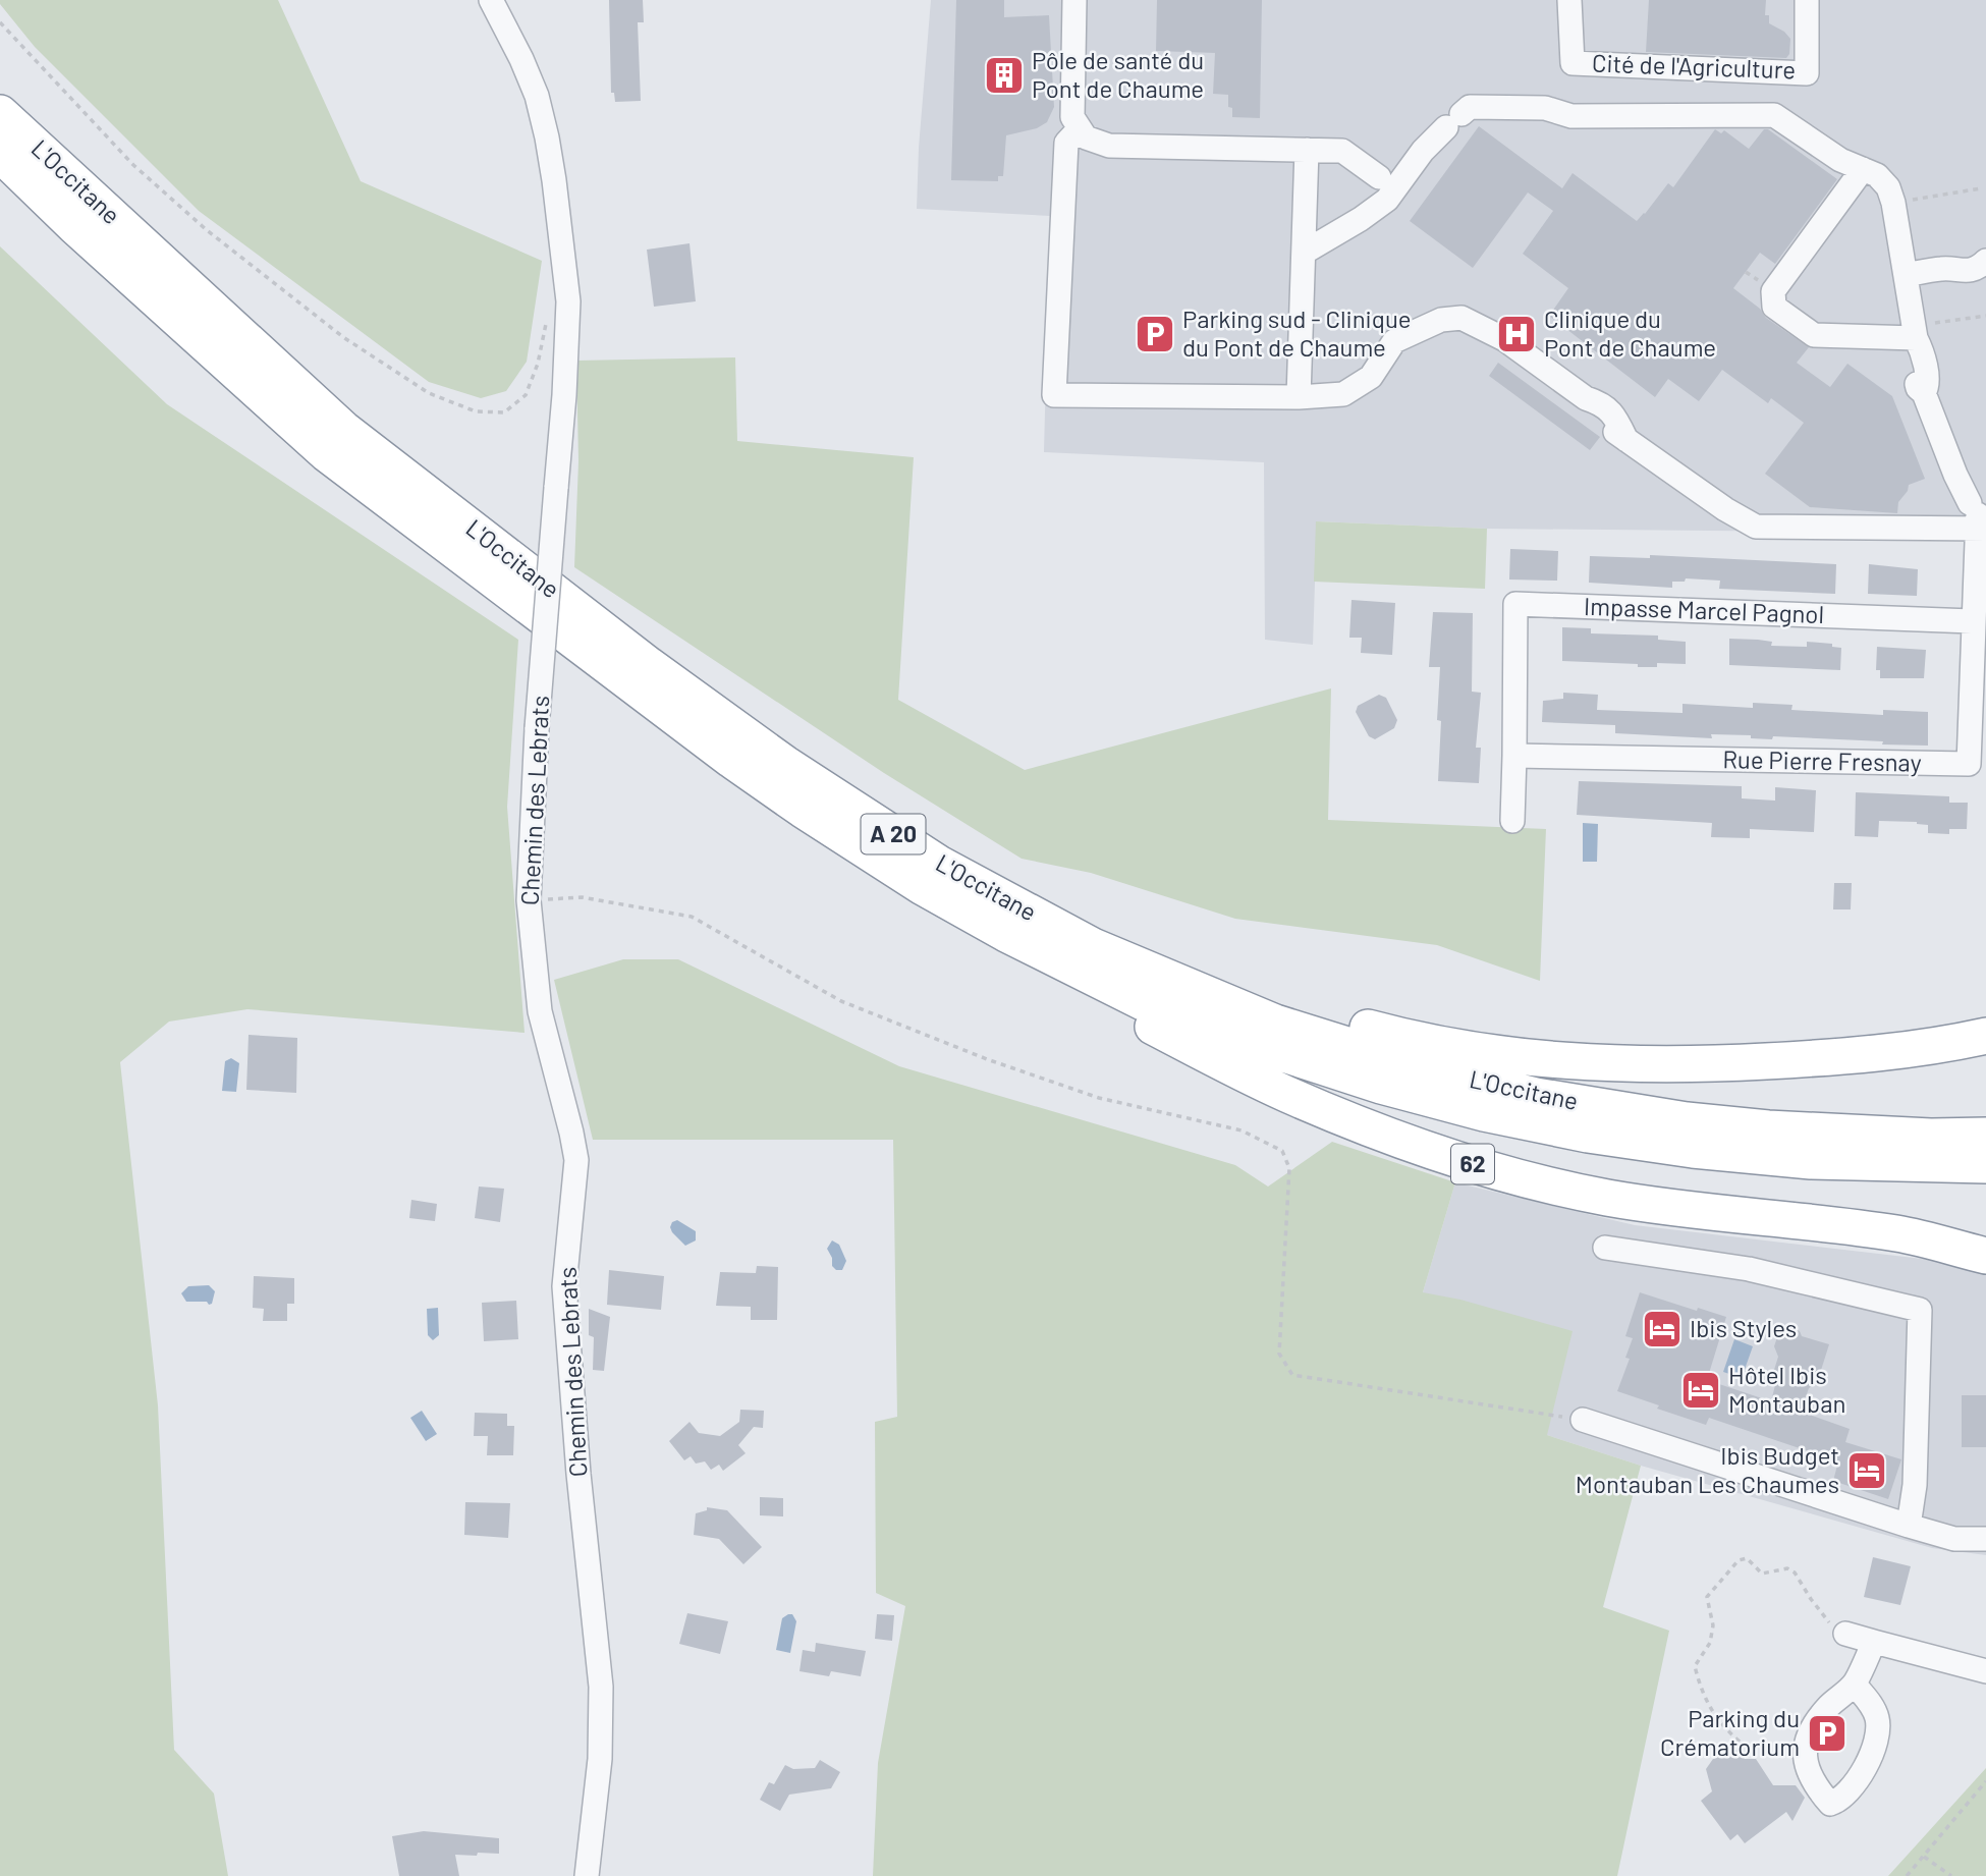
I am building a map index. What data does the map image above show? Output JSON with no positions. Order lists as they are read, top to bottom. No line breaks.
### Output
{"streets":{"highway":["L'Occitane","A 20","62"],"street":["Cité de l'Agriculture","Impasse Marcel Pagnol","Rue Pierre Fresnay","Chemin des Lebrats"]},"crossings":[["L'Occitane","62"],["Impasse Marcel Pagnol","Rue Pierre Fresnay"]],"places":{"building":["Pôle de santé du Pont de Chaume"],"parking":["Parking sud - Clinique du Pont de Chaume","Parking du Crématorium"],"hospital":["Clinique du Pont de Chaume"],"hotel":["Ibis Styles","Hôtel Ibis Montauban","Ibis Budget Montauban Les Chaumes"]}}
